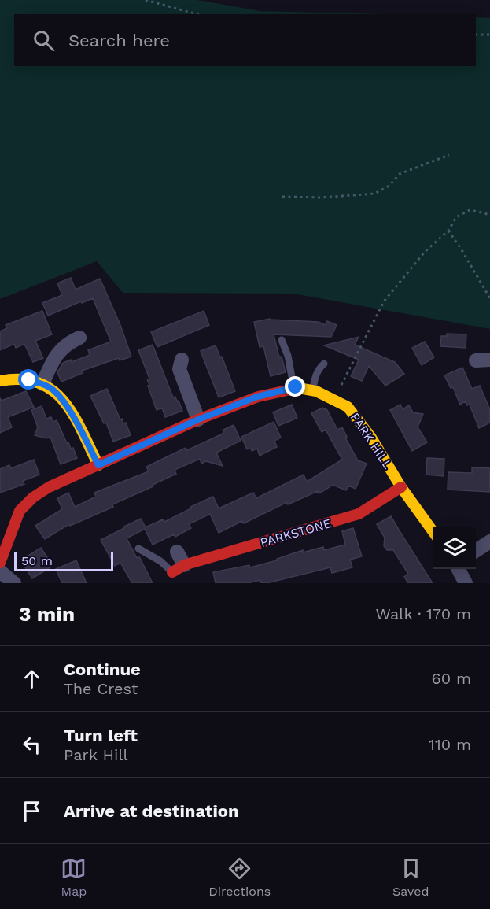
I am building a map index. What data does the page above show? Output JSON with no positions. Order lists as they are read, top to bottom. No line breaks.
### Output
{"streets":{"street":["PARK HILL","PARKSTONE"]},"crossings":[["PARK HILL","PARKSTONE"]],"scale_bar":"50 m","page":{"search":"Search here","scale":"50 m","heading":["3 min","Walk · 170 m"],"list":[["Continue","The Crest","60 m"],["Turn left","Park Hill","110 m"],"Arrive at destination"],"nav":["Map","Directions","Saved"]}}
